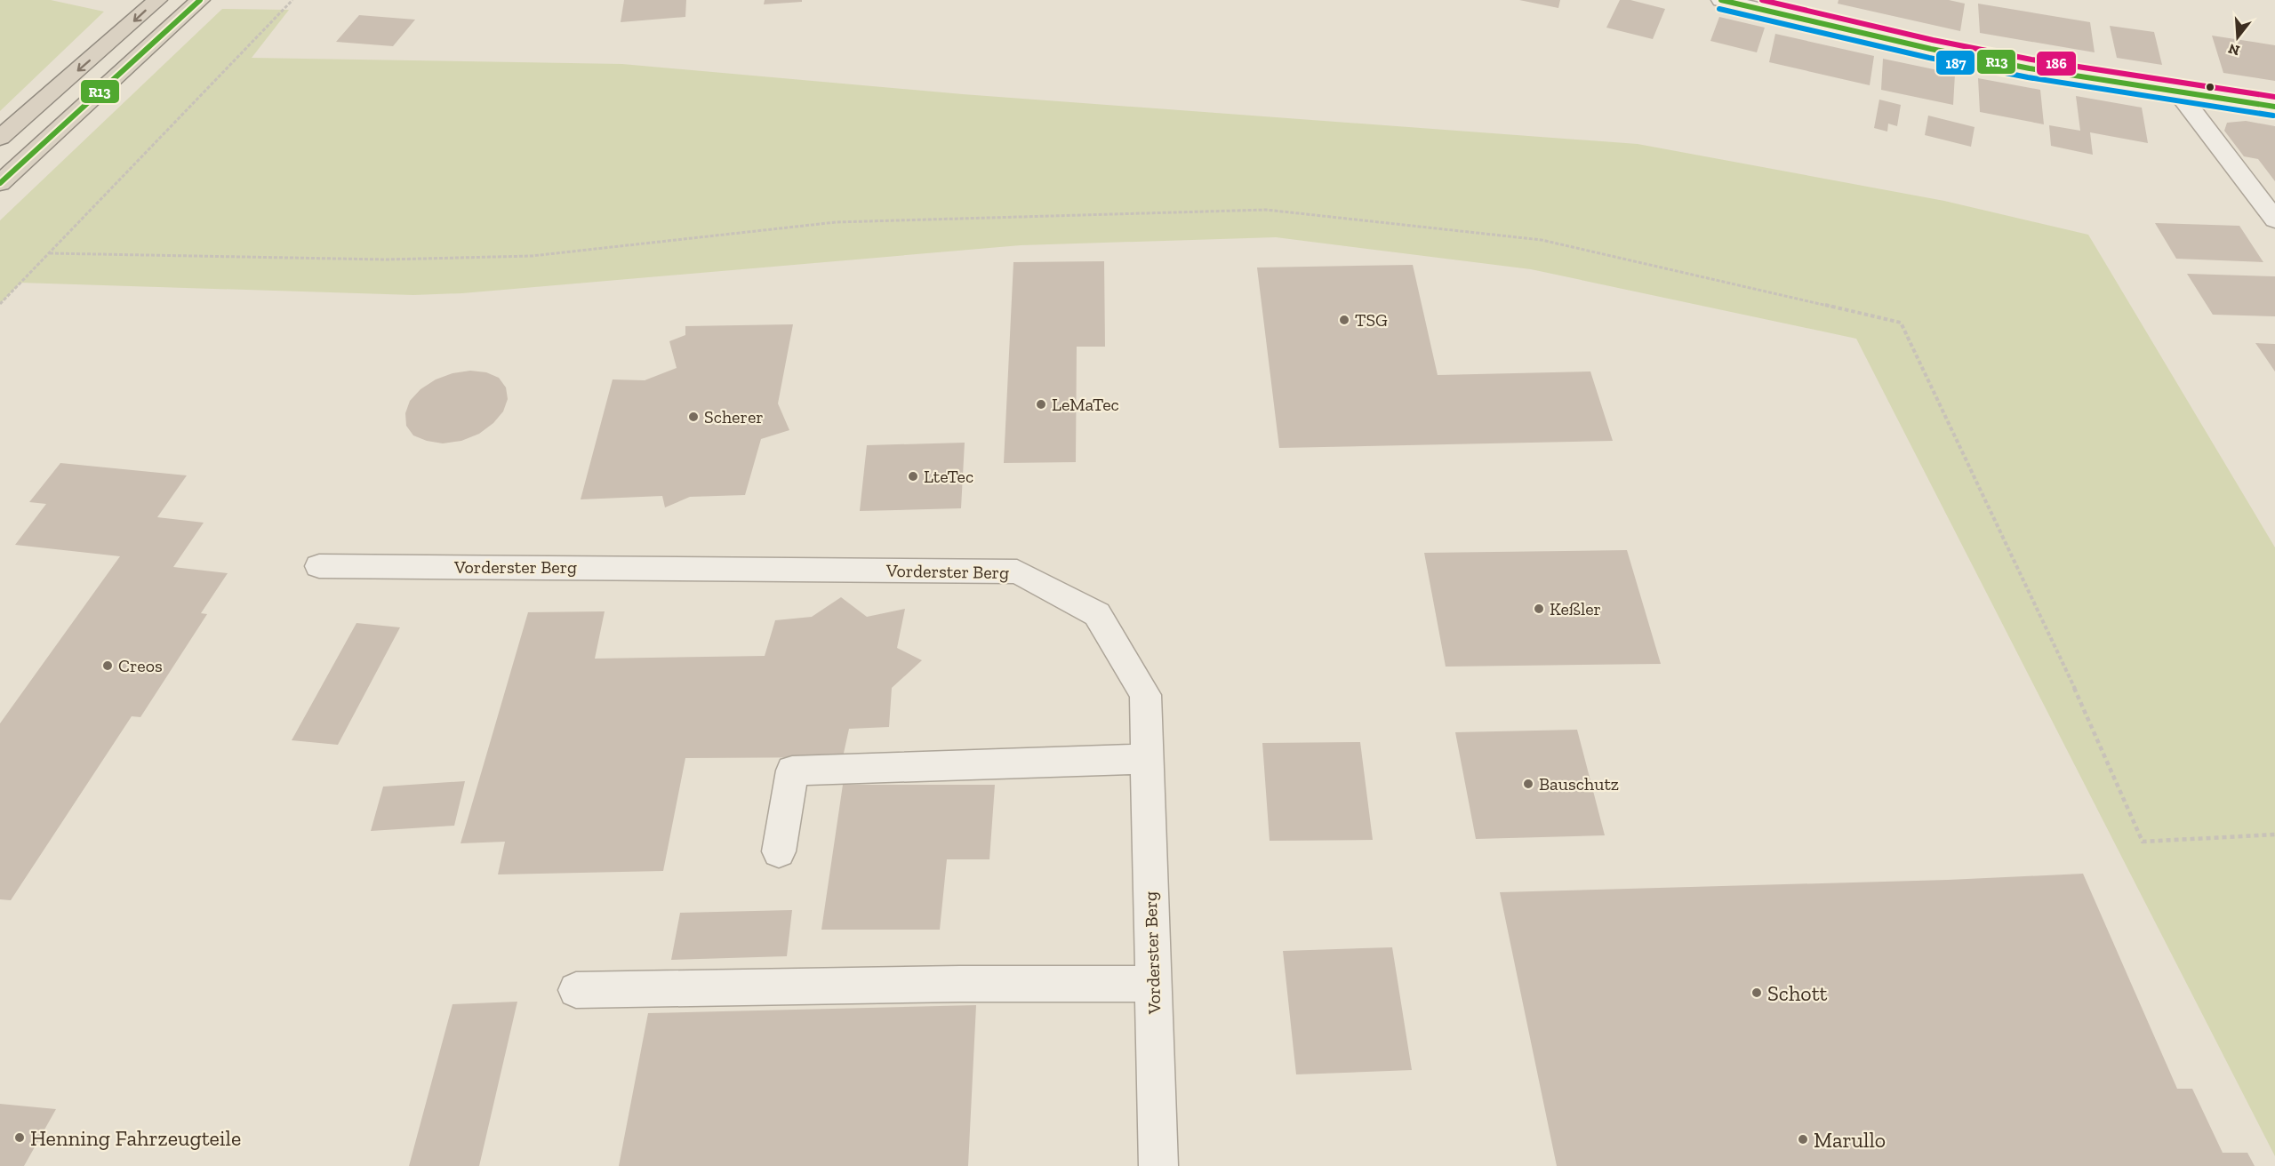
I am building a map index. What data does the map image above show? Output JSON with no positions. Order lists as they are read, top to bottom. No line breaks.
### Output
{"streets":{"street":["Vorderster Berg"]},"places":["TSG","LeMaTec","Scherer","LteTec","Keßler","Creos","Bauschutz","Schott","Henning Fahrzeugteile","Marullo"],"lines":["transit line R13","transit line 186","transit line 187"],"north":"bottom"}
